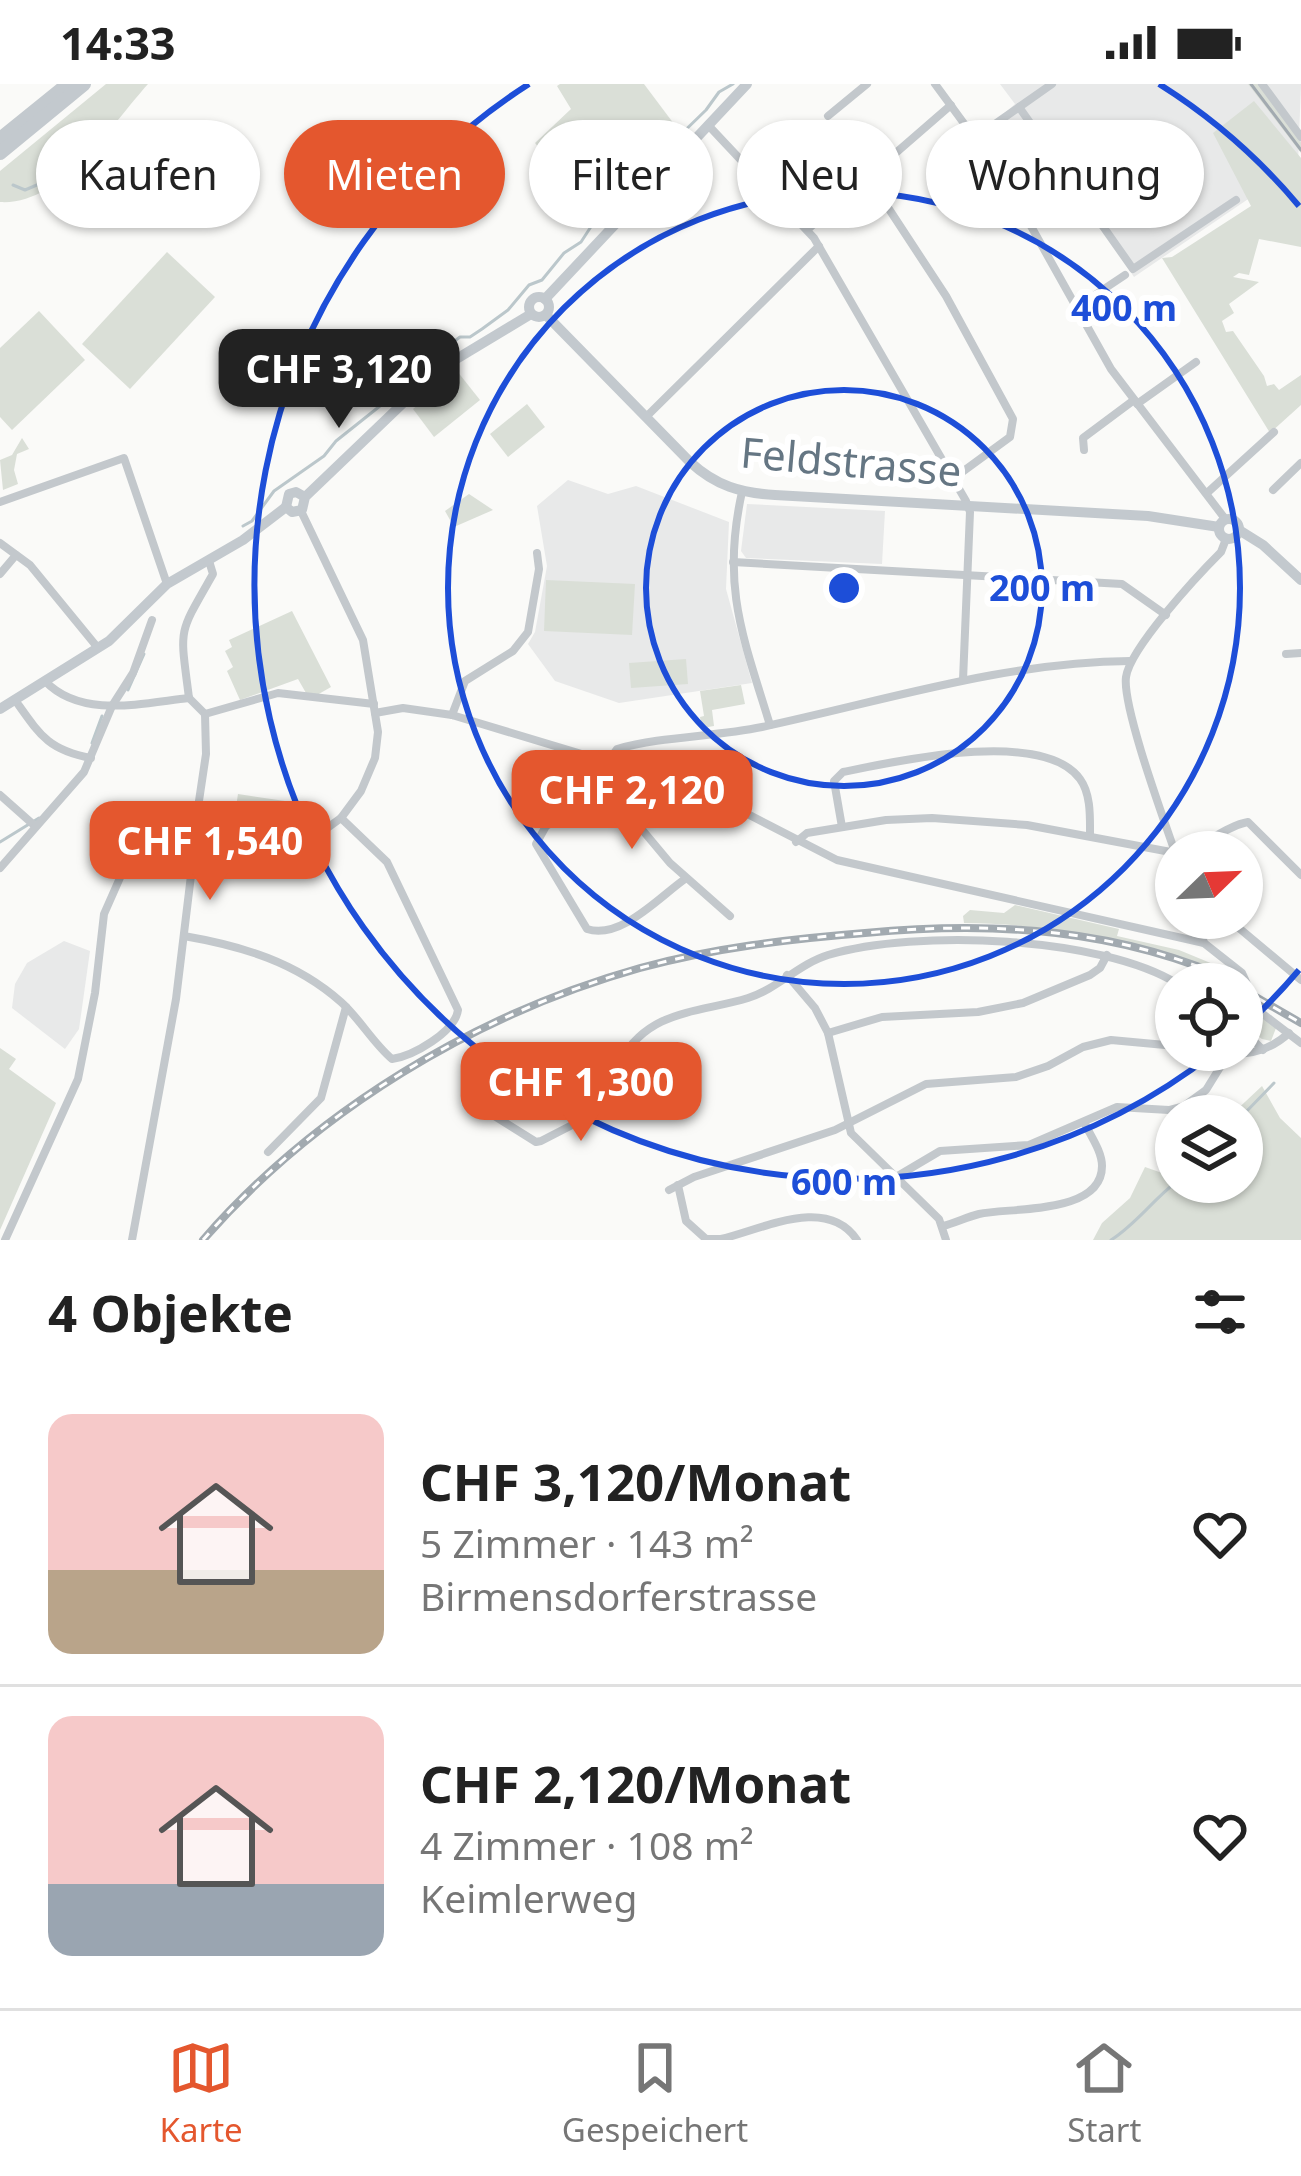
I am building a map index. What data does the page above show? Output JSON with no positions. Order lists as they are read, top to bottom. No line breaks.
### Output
{"streets":{"main road":["Feldstrasse"]},"north":"top right","page":{"status":"14:33","chip":["Kaufen","Mieten","Filter","Neu","Wohnung"],"price":["CHF 3,120","CHF 2,120","CHF 1,540","CHF 1,300"],"heading":"4 Objekte","list":[{"name":"CHF 3,120/Monat","note":"5 Zimmer · 143 m² · Birmensdorferstrasse"},{"name":"CHF 2,120/Monat","note":"4 Zimmer · 108 m² · Keimlerweg"}],"tabs":["Karte","Gespeichert","Start"]},"rings":["400 m","200 m","600 m"]}
